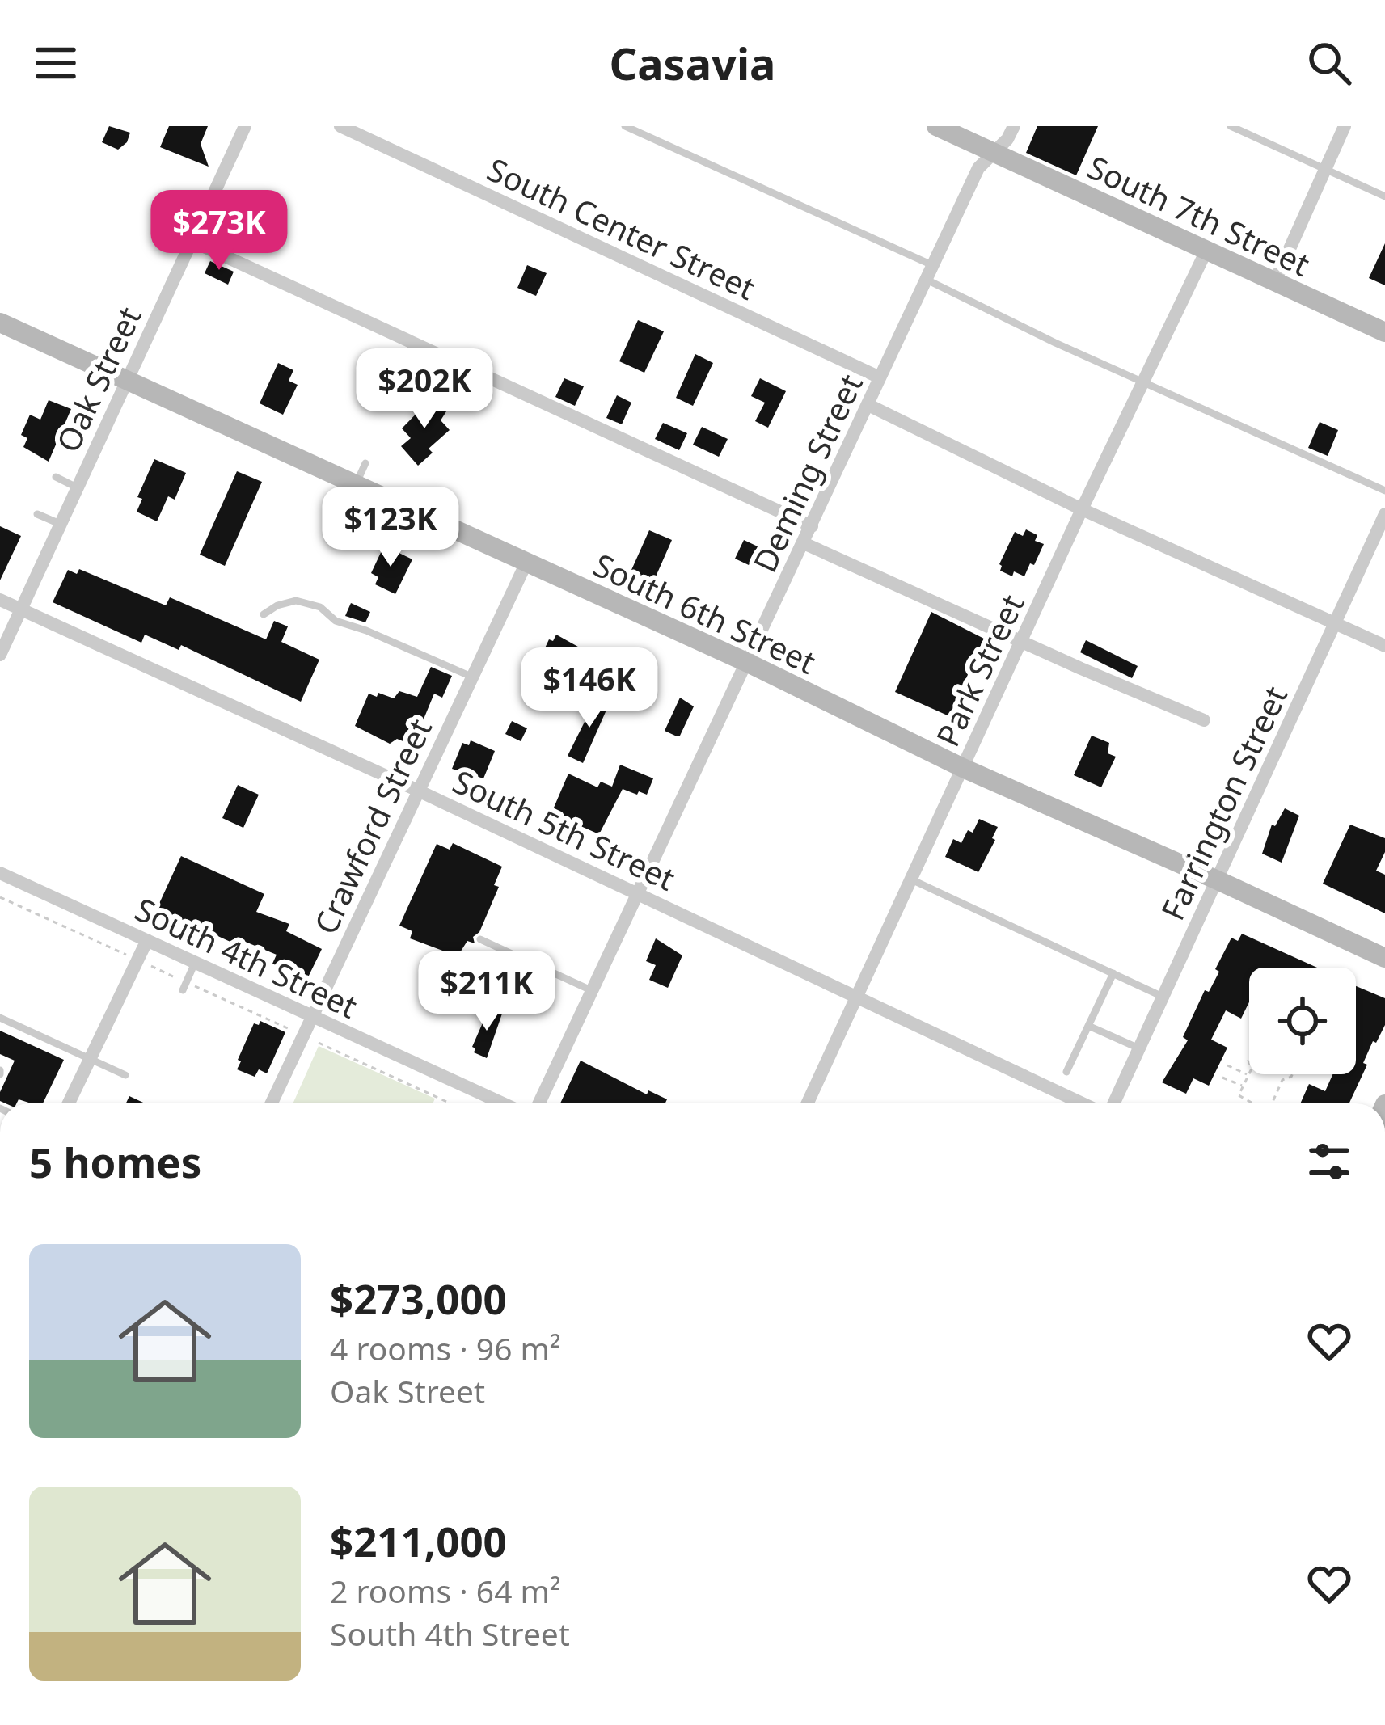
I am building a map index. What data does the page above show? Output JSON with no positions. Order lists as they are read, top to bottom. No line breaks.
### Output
{"streets":{"street":["South 7th Street","South Center Street","Oak Street","Deming Street","South 6th Street","Park Street","Farrington Street","Crawford Street","South 5th Street","South 4th Street"]},"crossings":[["South 7th Street","Deming Street"],["South 7th Street","Park Street"],["South Center Street","Deming Street"],["Oak Street","South 6th Street"],["Oak Street","South 5th Street"],["Deming Street","South 6th Street"],["Deming Street","South 5th Street"],["South 6th Street","Park Street"],["South 6th Street","Farrington Street"],["South 6th Street","Crawford Street"],["Park Street","South 5th Street"],["Crawford Street","South 5th Street"],["Crawford Street","South 4th Street"]],"page":{"header":"Casavia","price":["$273K","$202K","$123K","$146K","$211K"],"heading":"5 homes","list":[{"name":"$273,000","note":"4 rooms · 96 m² · Oak Street"},{"name":"$211,000","note":"2 rooms · 64 m² · South 4th Street"}]}}
